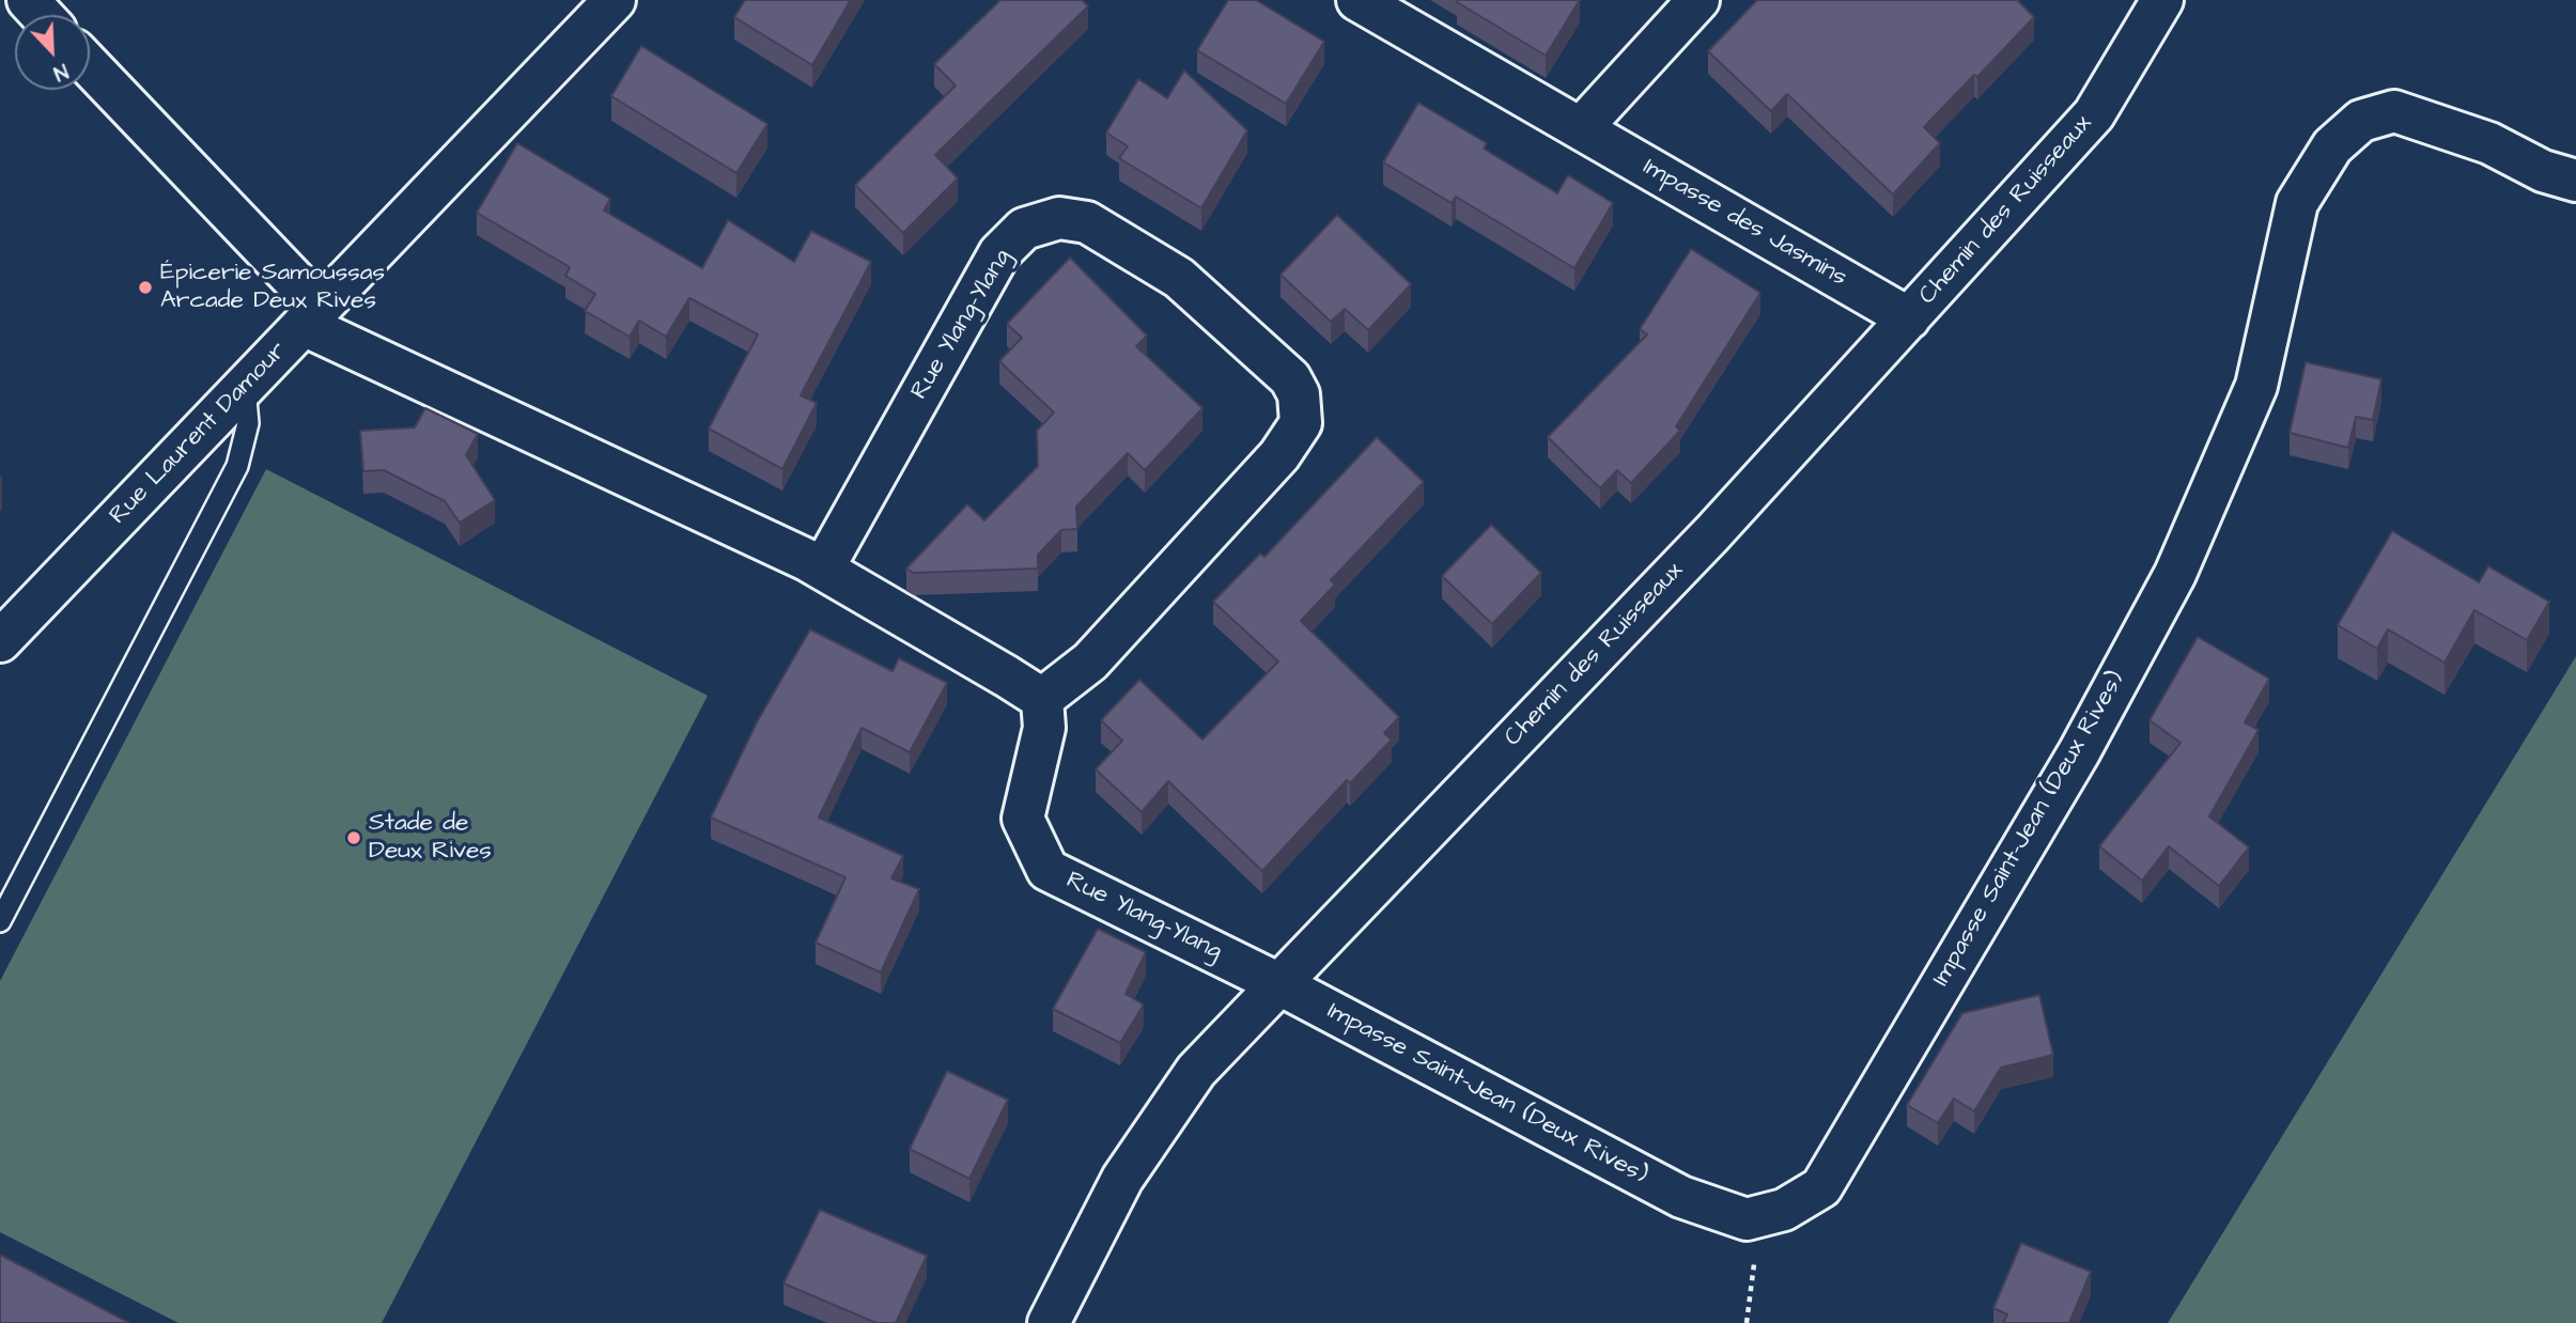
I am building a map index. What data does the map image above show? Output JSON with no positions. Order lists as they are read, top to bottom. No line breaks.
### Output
{"streets":{"street":["Chemin des Ruisseaux","Impasse des Jasmins","Rue Ylang-Ylang","Rue Laurent Damour","Impasse Saint-Jean (Deux Rives)"]},"crossings":[["Chemin des Ruisseaux","Impasse des Jasmins"],["Chemin des Ruisseaux","Rue Ylang-Ylang"],["Chemin des Ruisseaux","Impasse Saint-Jean (Deux Rives)"],["Rue Ylang-Ylang","Impasse Saint-Jean (Deux Rives)"]],"places":["Épicerie Samoussas Arcade Deux Rives","Stade de Deux Rives"],"north":"bottom right"}
